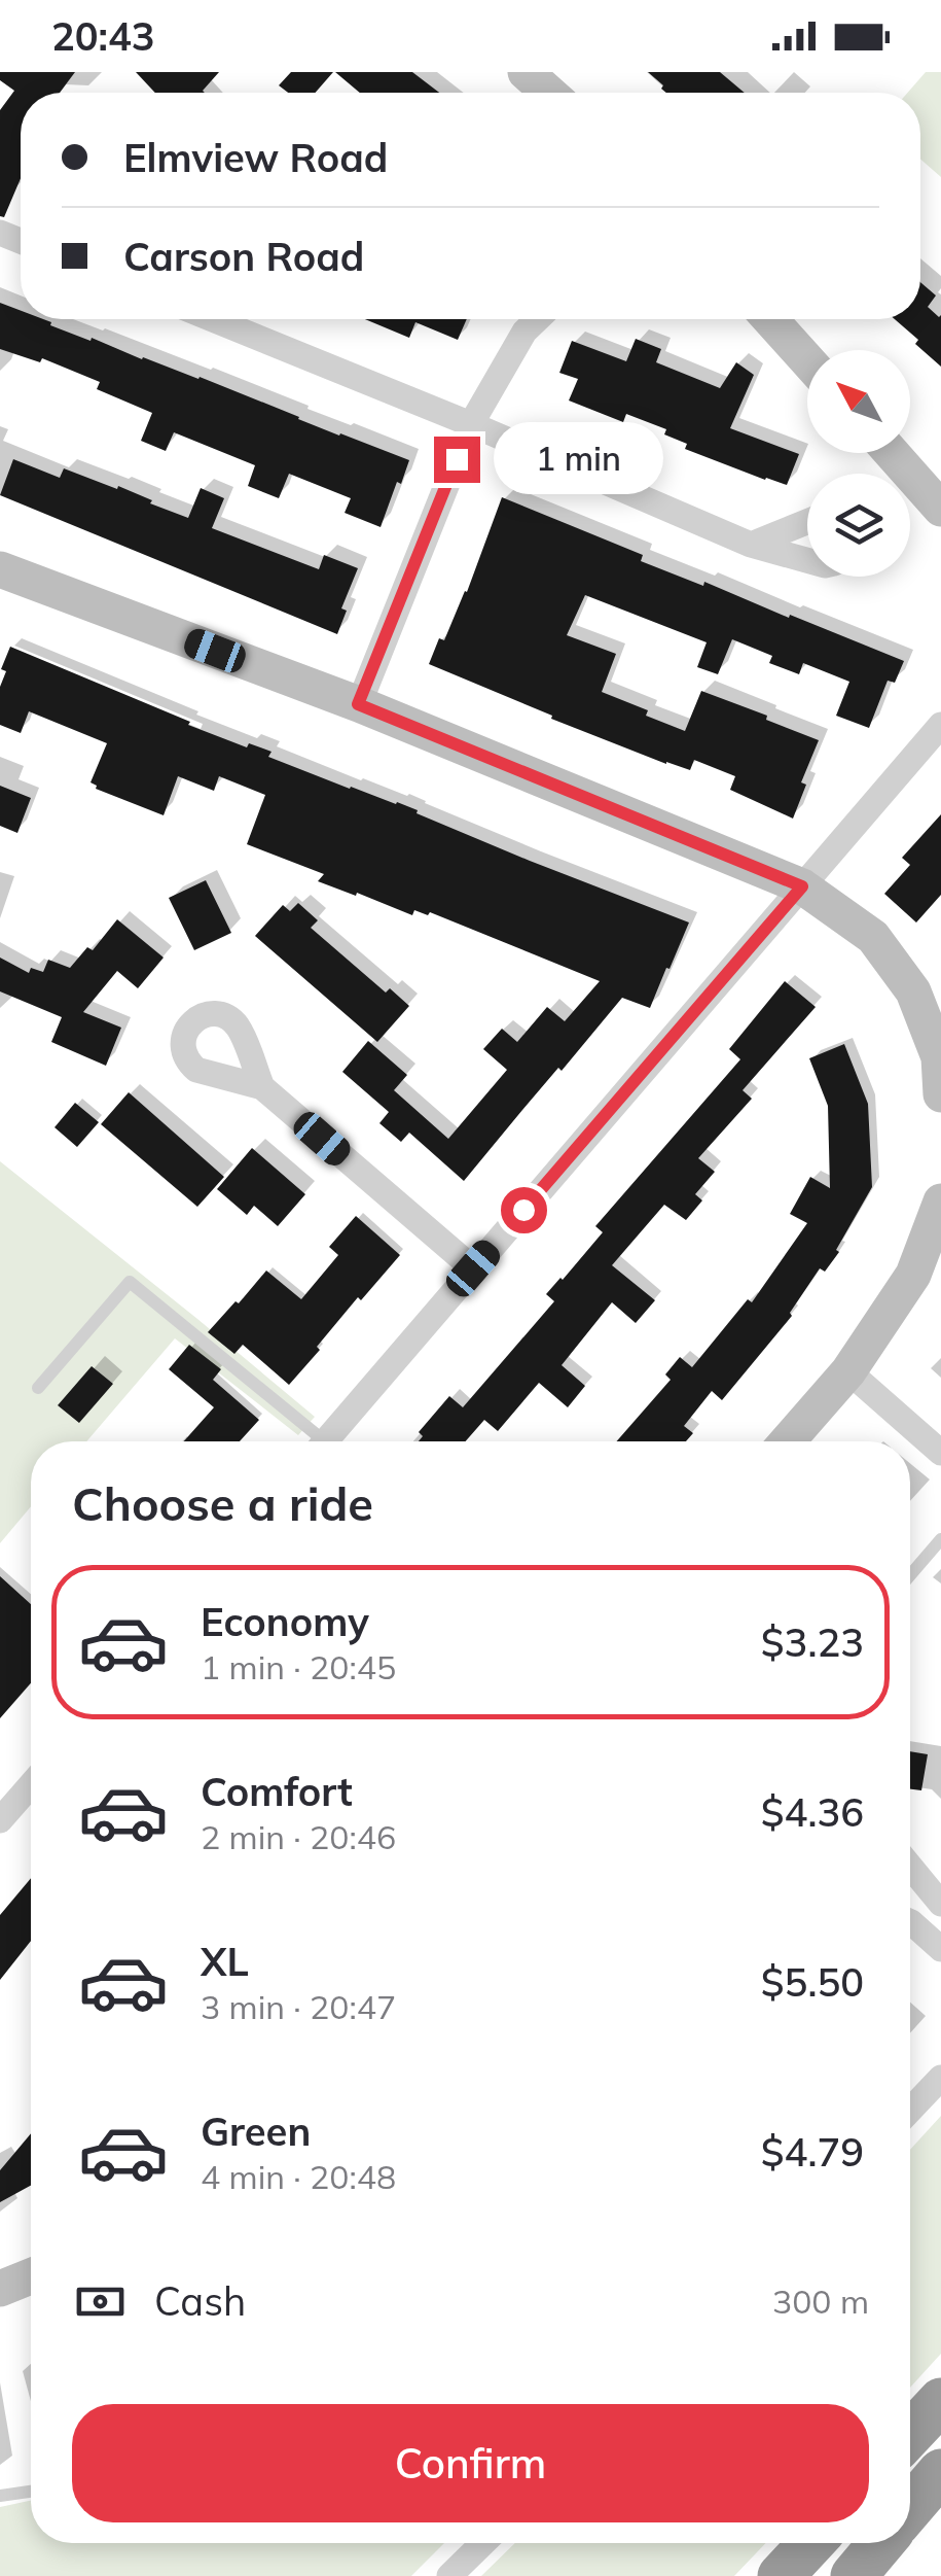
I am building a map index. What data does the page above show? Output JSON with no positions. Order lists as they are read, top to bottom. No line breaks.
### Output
{"north":"top left","page":{"status":"20:43","banner":["Elmview Road","Carson Road"],"bubble":"1 min","heading":"Choose a ride","list":[{"name":"Economy","note":"1 min · 20:45","value":"$3.23"},{"name":"Comfort","note":"2 min · 20:46","value":"$4.36"},{"name":"XL","note":"3 min · 20:47","value":"$5.50"},{"name":"Green","note":"4 min · 20:48","value":"$4.79"}],"pay":["Cash","300 m"],"buttons":"Confirm"}}
